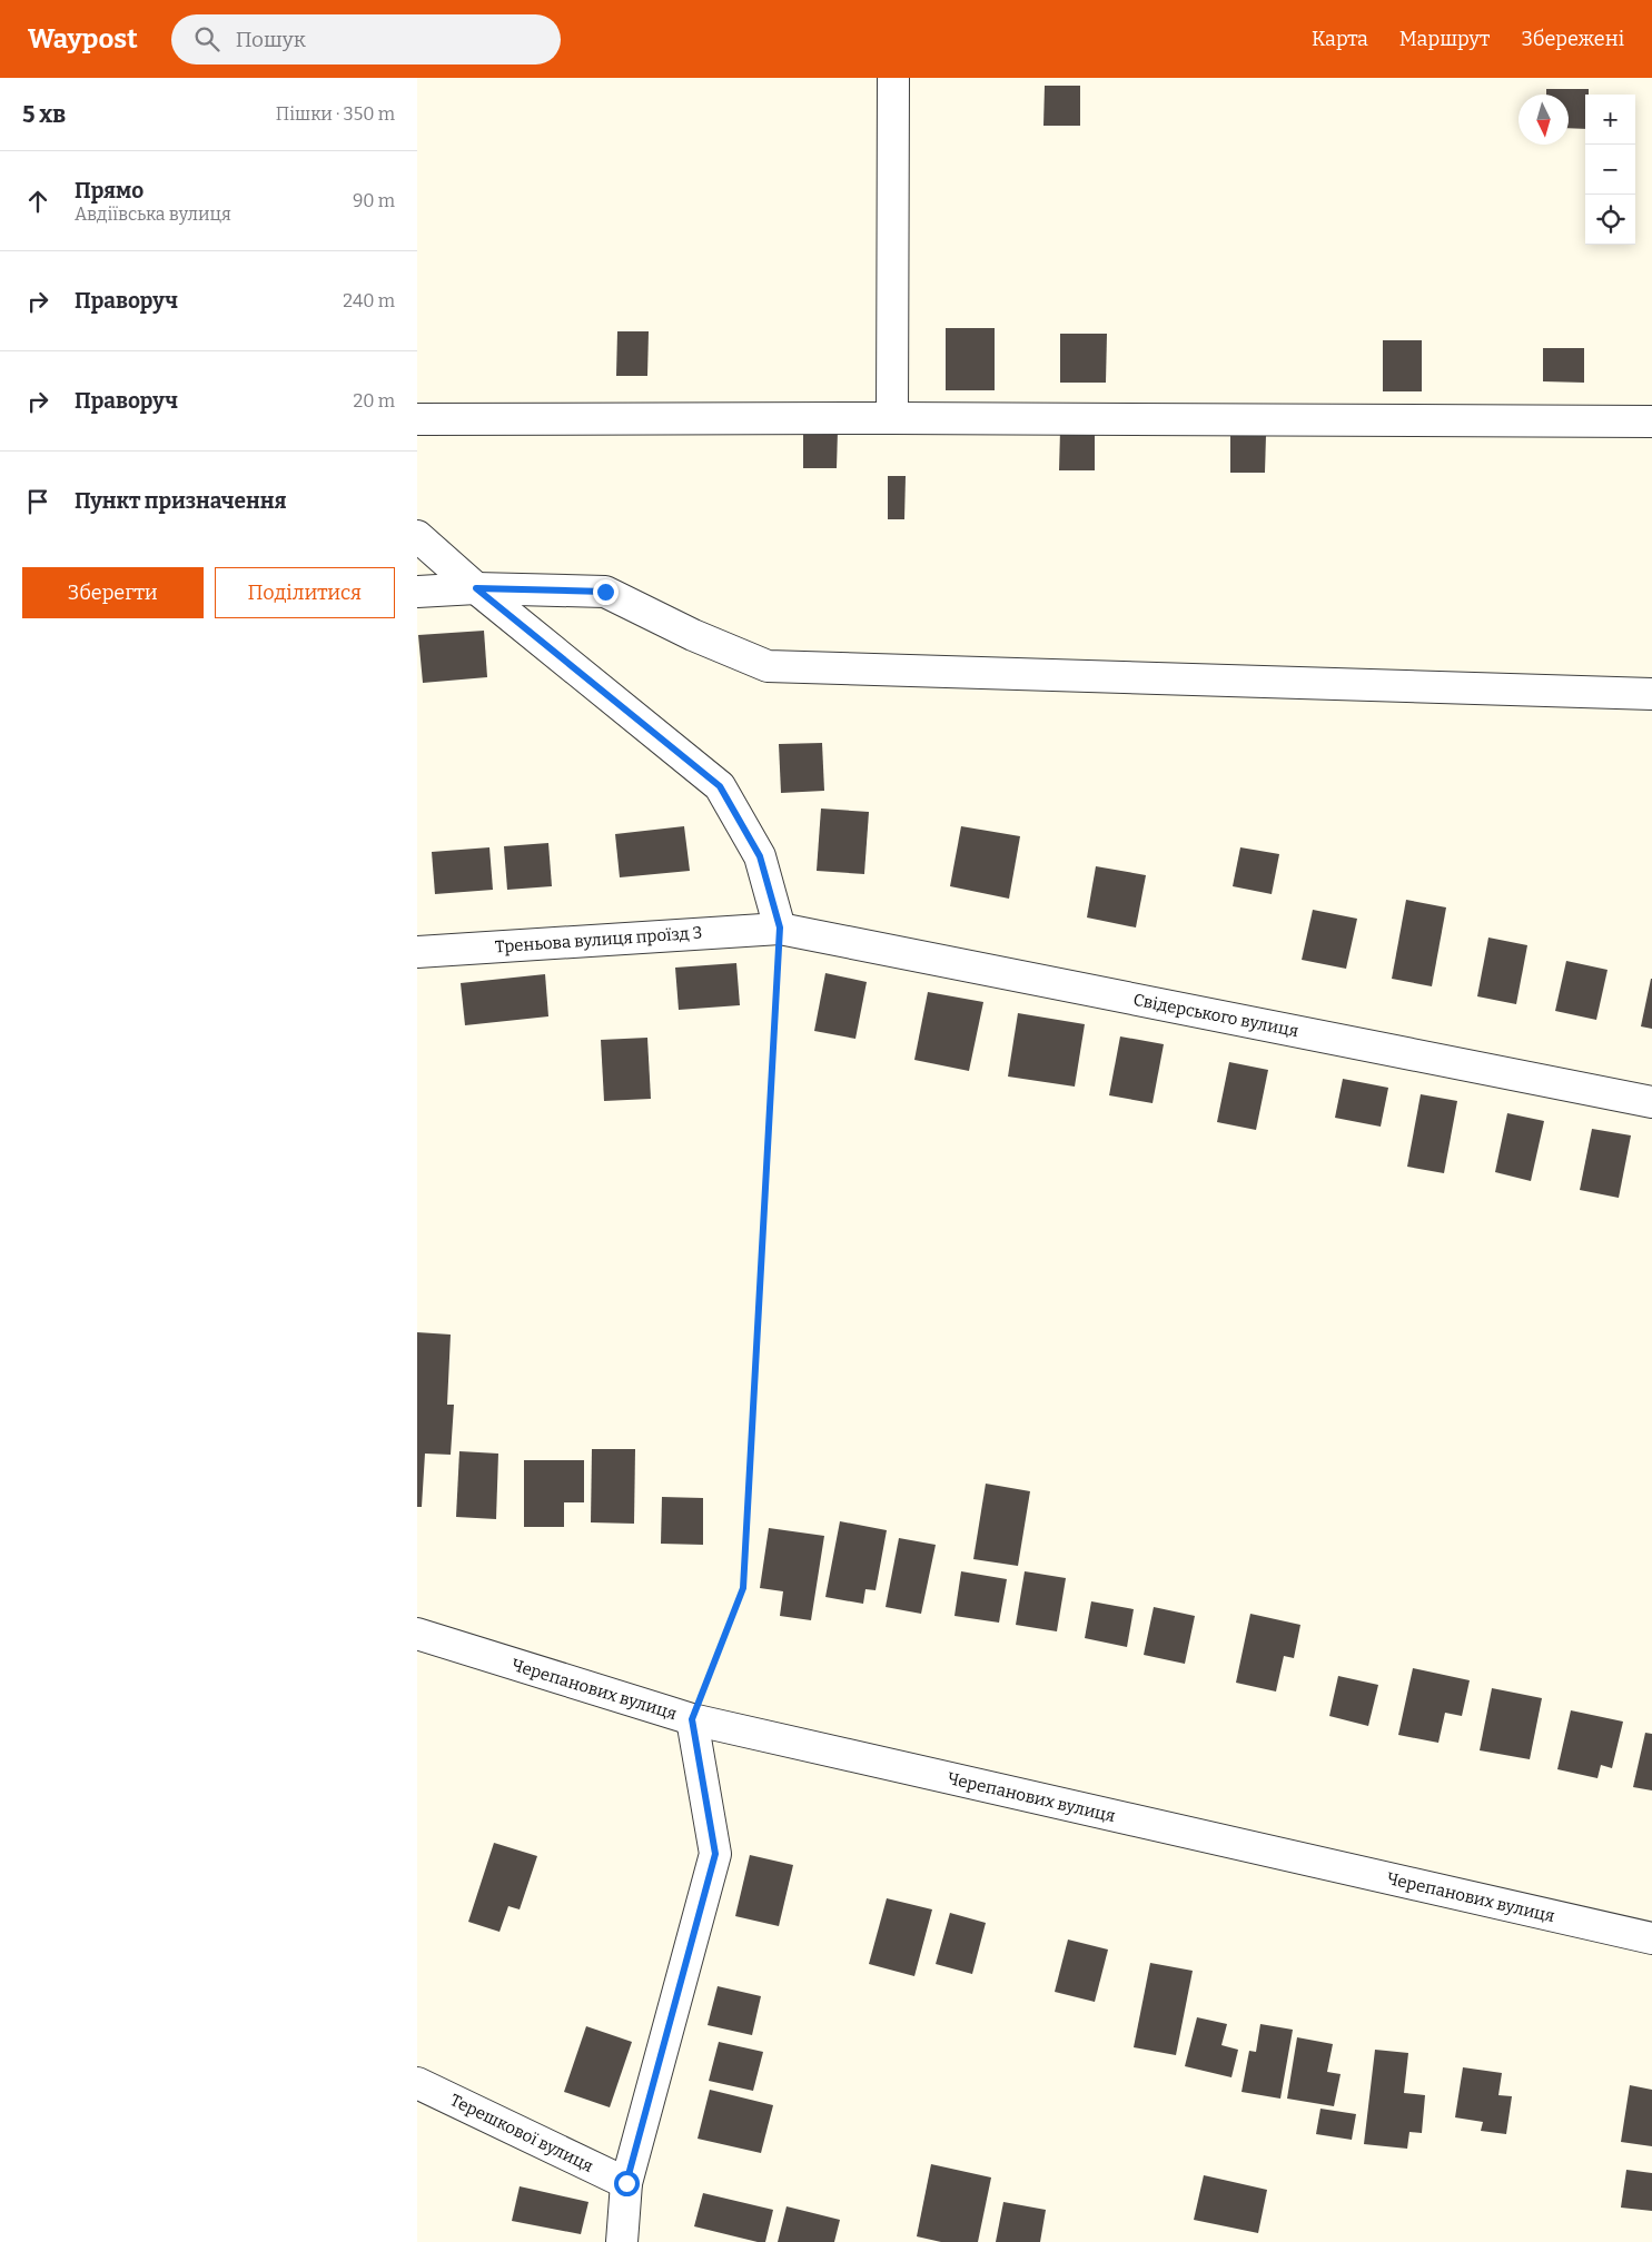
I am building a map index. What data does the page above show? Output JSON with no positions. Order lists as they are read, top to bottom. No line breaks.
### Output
{"streets":{"street":["Треньова вулиця проїзд 3","Свiдерського вулиця","Черепанових вулиця","Терешкової вулиця"]},"crossings":[["Треньова вулиця проїзд 3","Свiдерського вулиця"]],"north":"bottom","page":{"header":"Waypost","search":"Пошук","nav":["Карта","Маршрут","Збережені"],"heading":["5 хв","Пішки · 350 m"],"map_buttons":["+","−"],"list":[["Прямо","Авдіївська вулиця","90 m"],["Праворуч","240 m"],["Праворуч","20 m"],"Пункт призначення"],"buttons":["Зберегти","Поділитися"]}}
